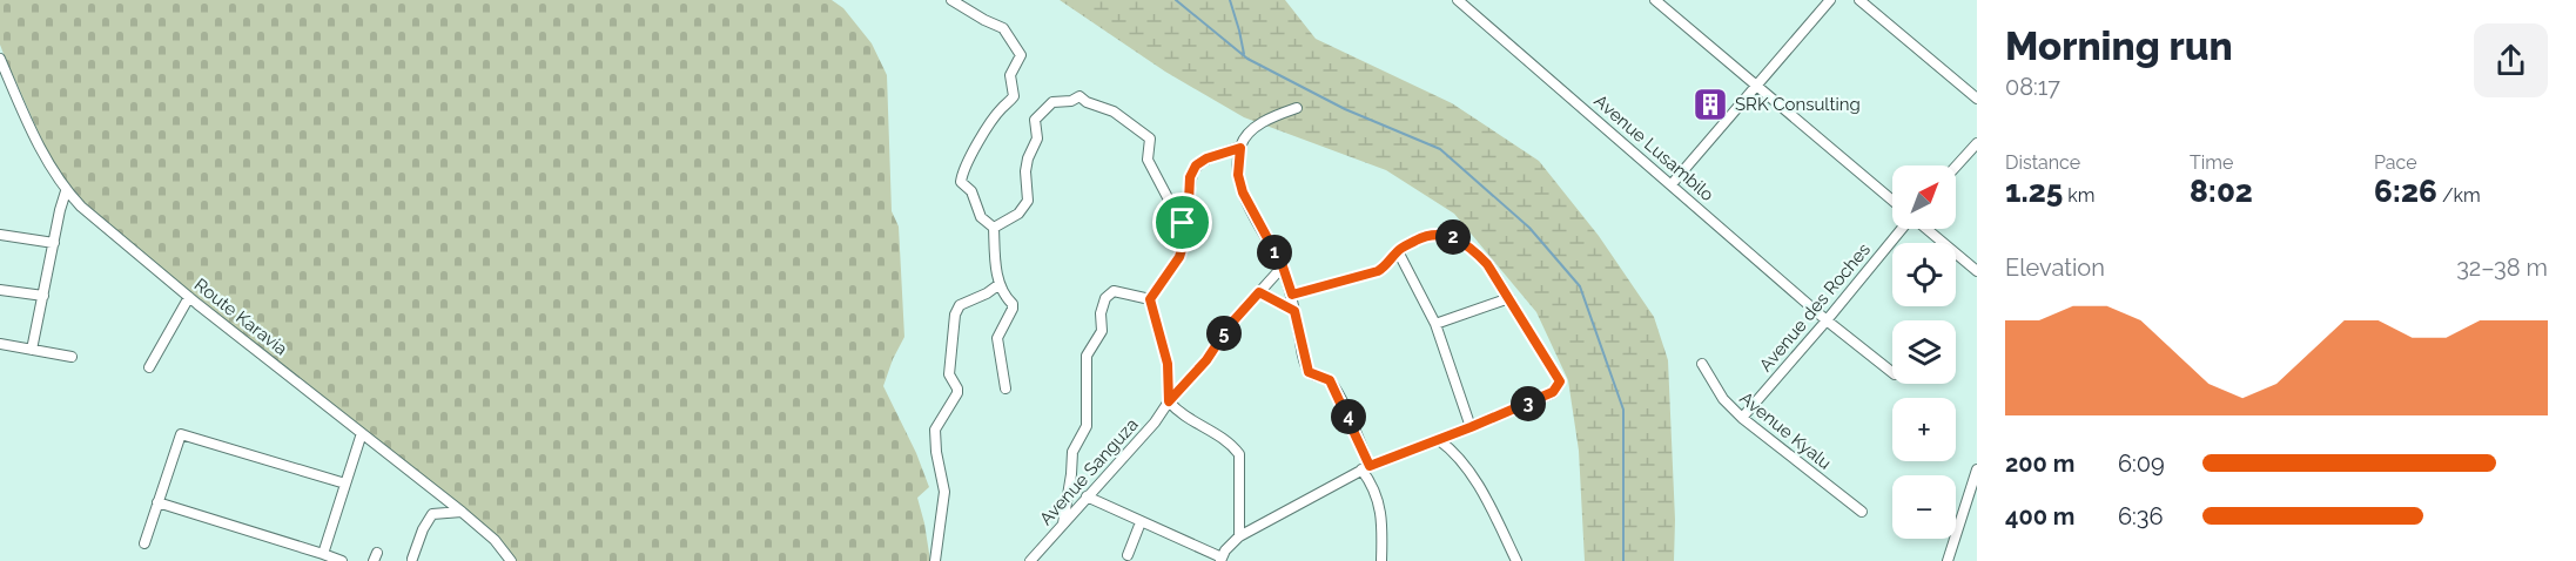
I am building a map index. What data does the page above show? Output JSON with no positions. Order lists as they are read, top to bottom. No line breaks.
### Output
{"streets":{"street":["Avenue Lusambilo","Avenue des Roches","Route Karavia","Avenue Kyalu","Avenue Sanguza"]},"crossings":[["Avenue Lusambilo","Avenue des Roches"],["Avenue des Roches","Avenue Kyalu"]],"places":{"building":["SRK Consulting"]},"north":"top right","page":{"heading":["Morning run","08:17"],"stats":[["Distance","1.25 km"],["Time","8:02"],["Pace","6:26 /km"]],"map_buttons":["+","−"],"pins":["2","1","5","3","4"],"chart":["Elevation","32–38 m"],"list":[{"name":"200 m","note":"6:09"},{"name":"400 m","note":"6:36"}]}}
